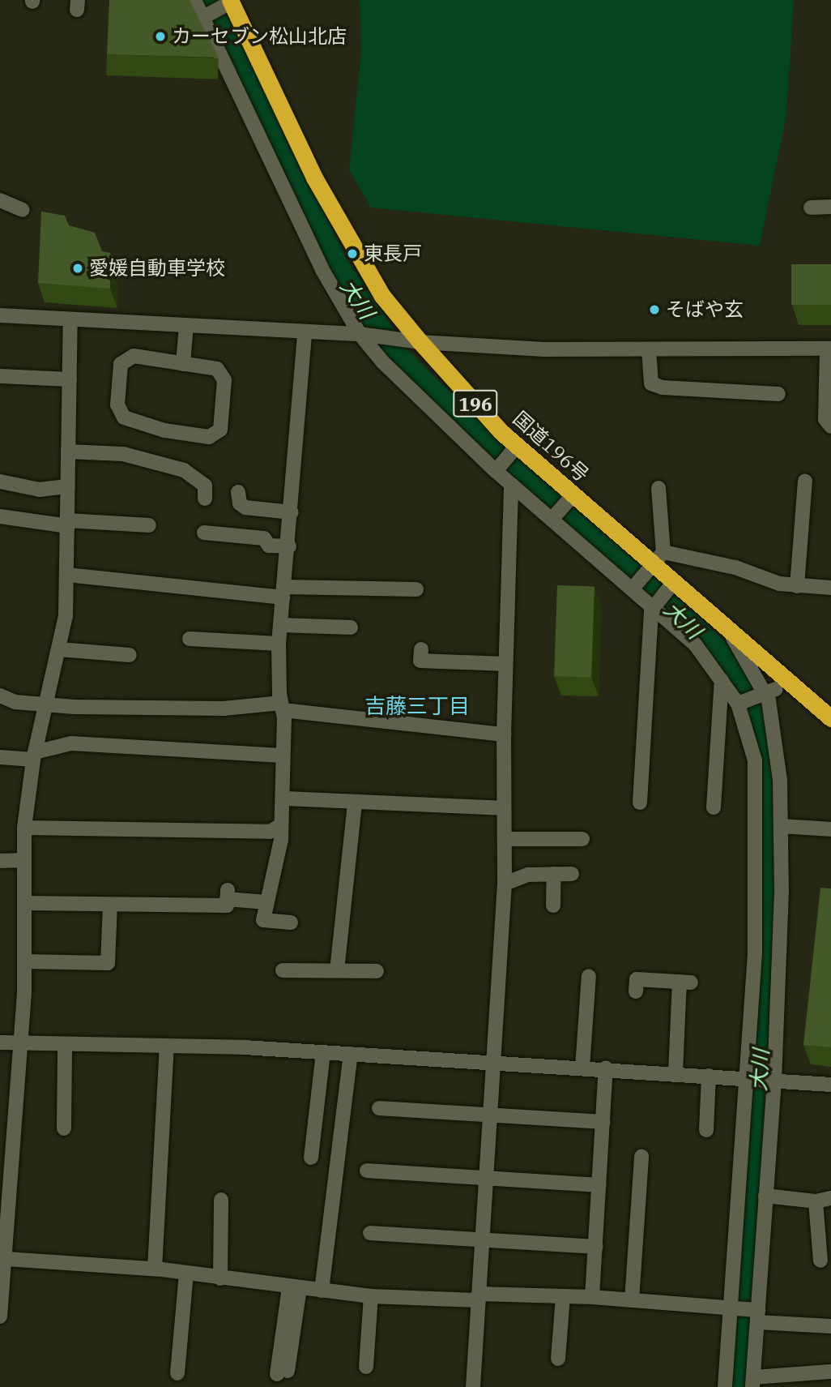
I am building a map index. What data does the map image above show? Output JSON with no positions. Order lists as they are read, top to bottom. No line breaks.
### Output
{"streets":{"highway":["196","国道196号"]},"districts":["吉藤三丁目"],"water":["大川"],"places":["カーセブン松山北店","東長戸","愛媛自動車学校","そばや玄"]}
